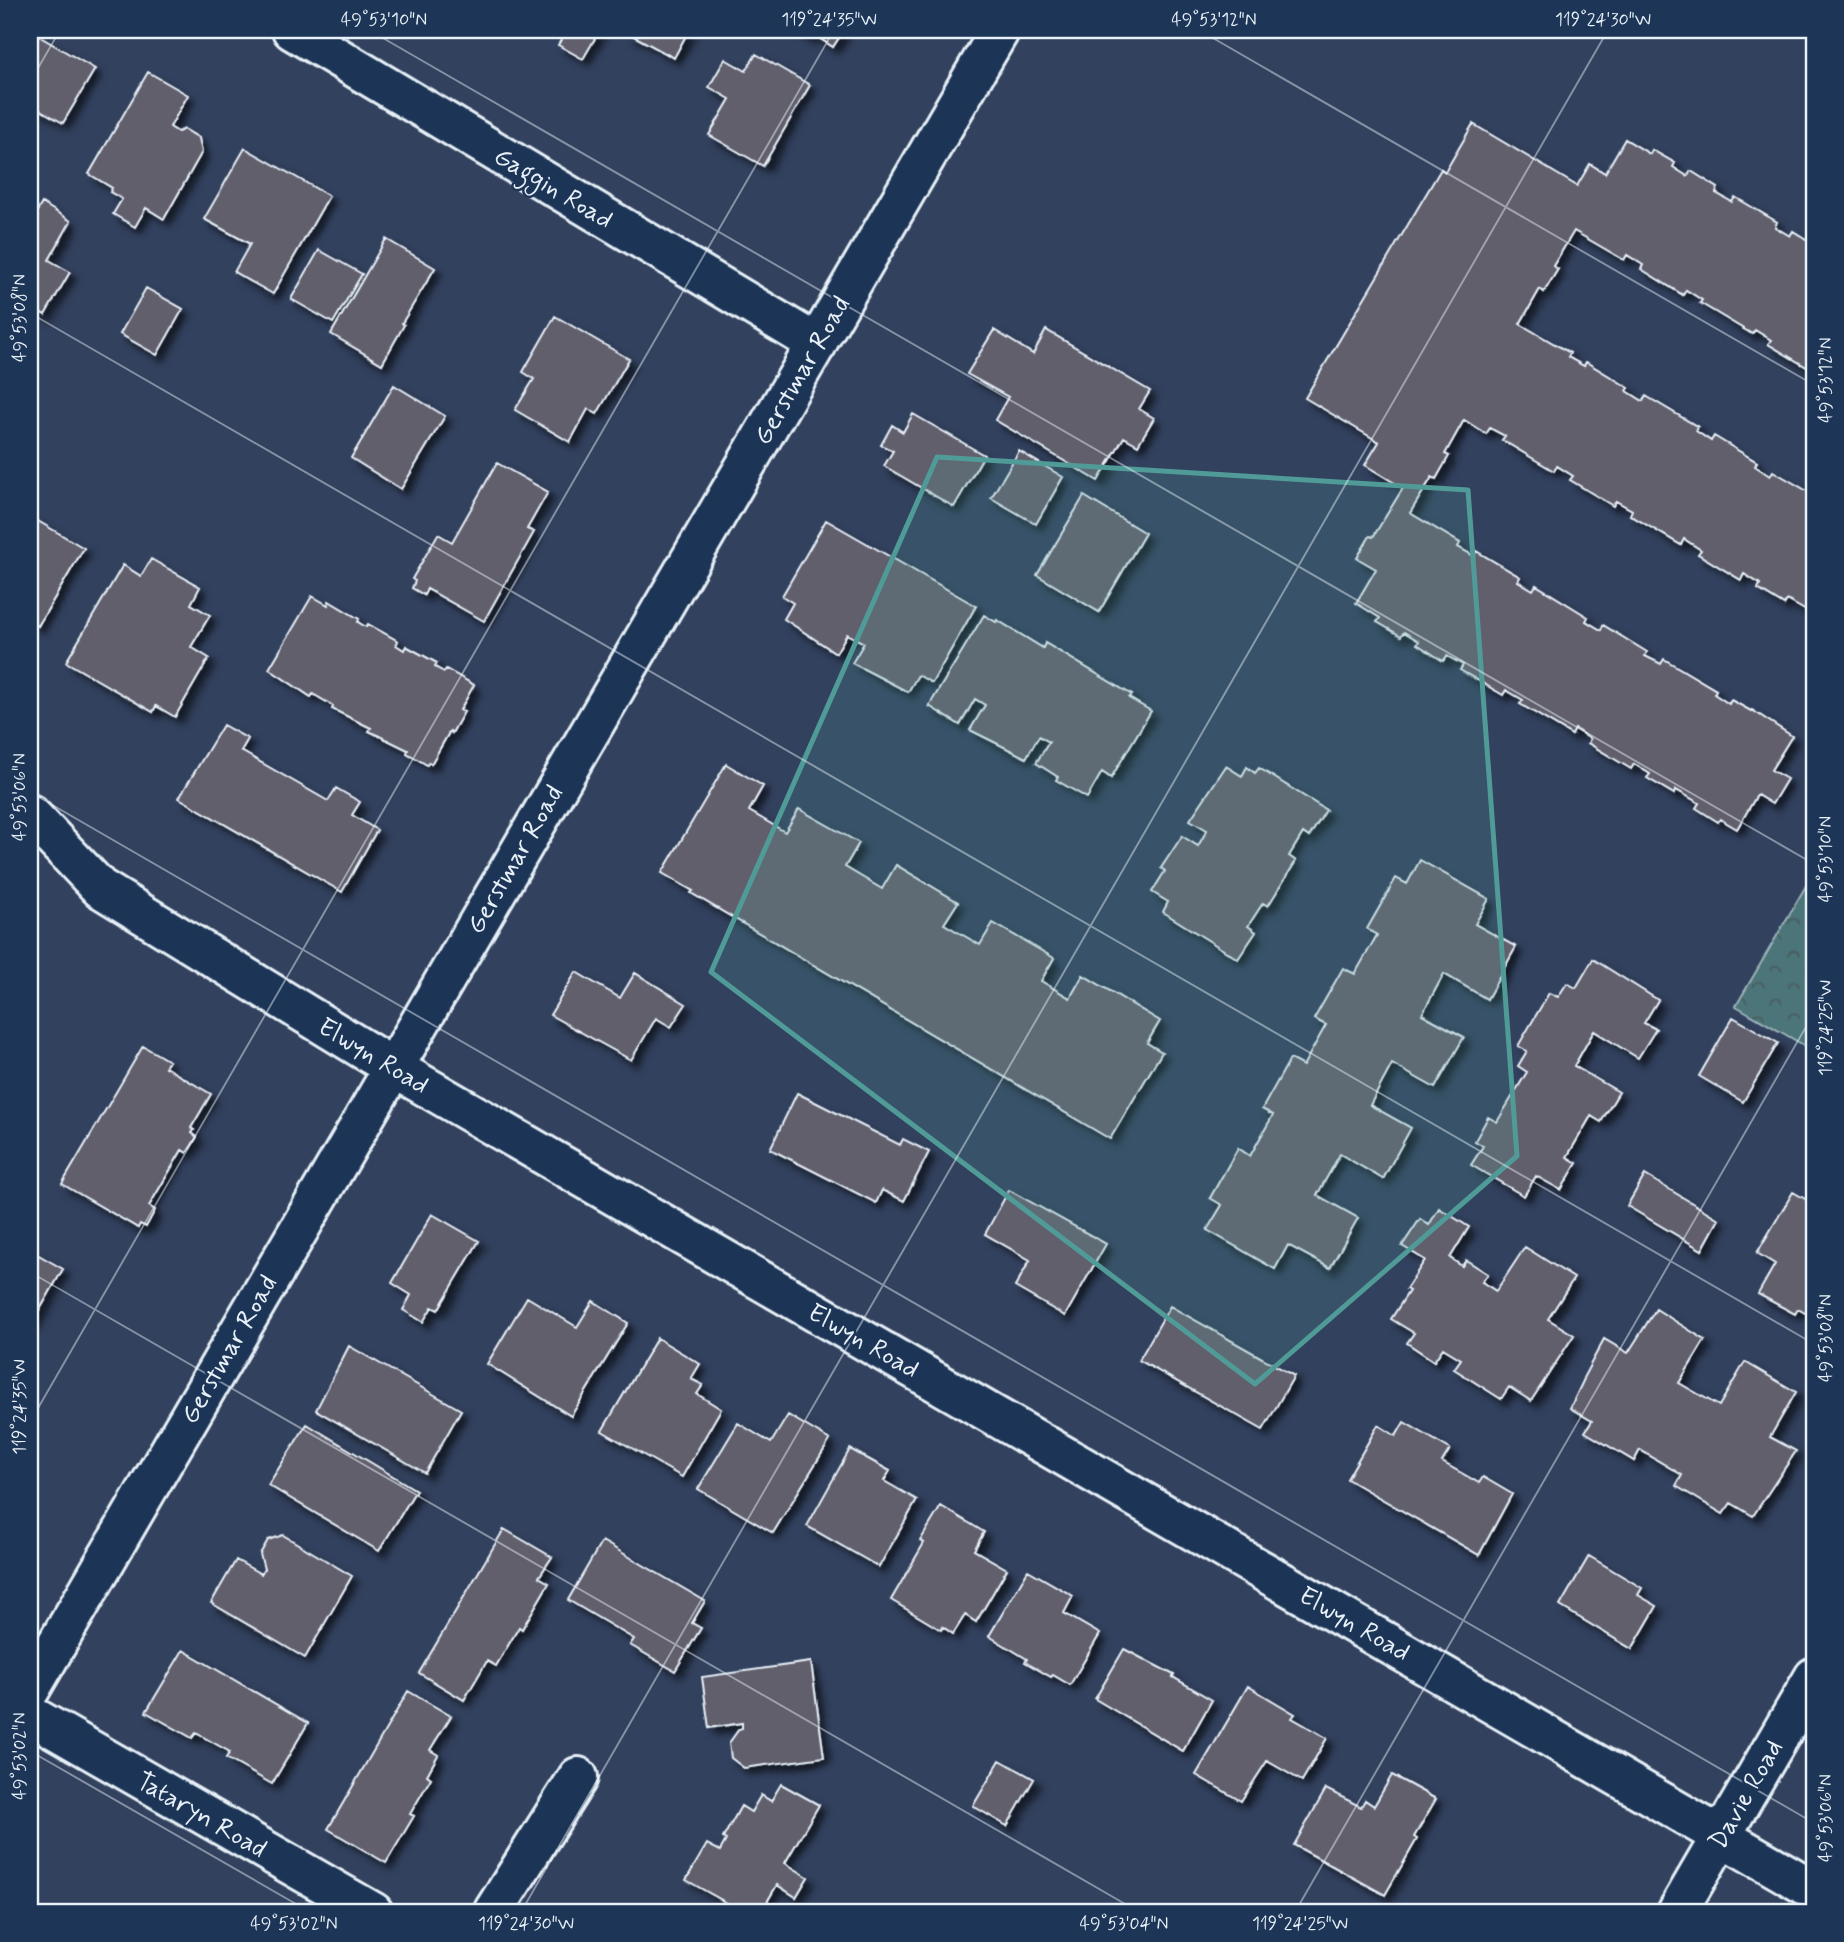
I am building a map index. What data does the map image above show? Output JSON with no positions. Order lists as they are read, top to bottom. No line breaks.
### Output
{"streets":{"street":["Gaggin Road","Gerstmar Road","Elwyn Road","Davie Road","Tataryn Road"]},"crossings":[["Gaggin Road","Gerstmar Road"],["Gerstmar Road","Elwyn Road"],["Elwyn Road","Davie Road"]],"coordinates":["49°53'10\"N","119°24'35\"W","49°53'12\"N","119°24'30\"W","49°53'08\"N","49°53'06\"N","119°24'25\"W","49°53'02\"N","49°53'04\"N"]}
